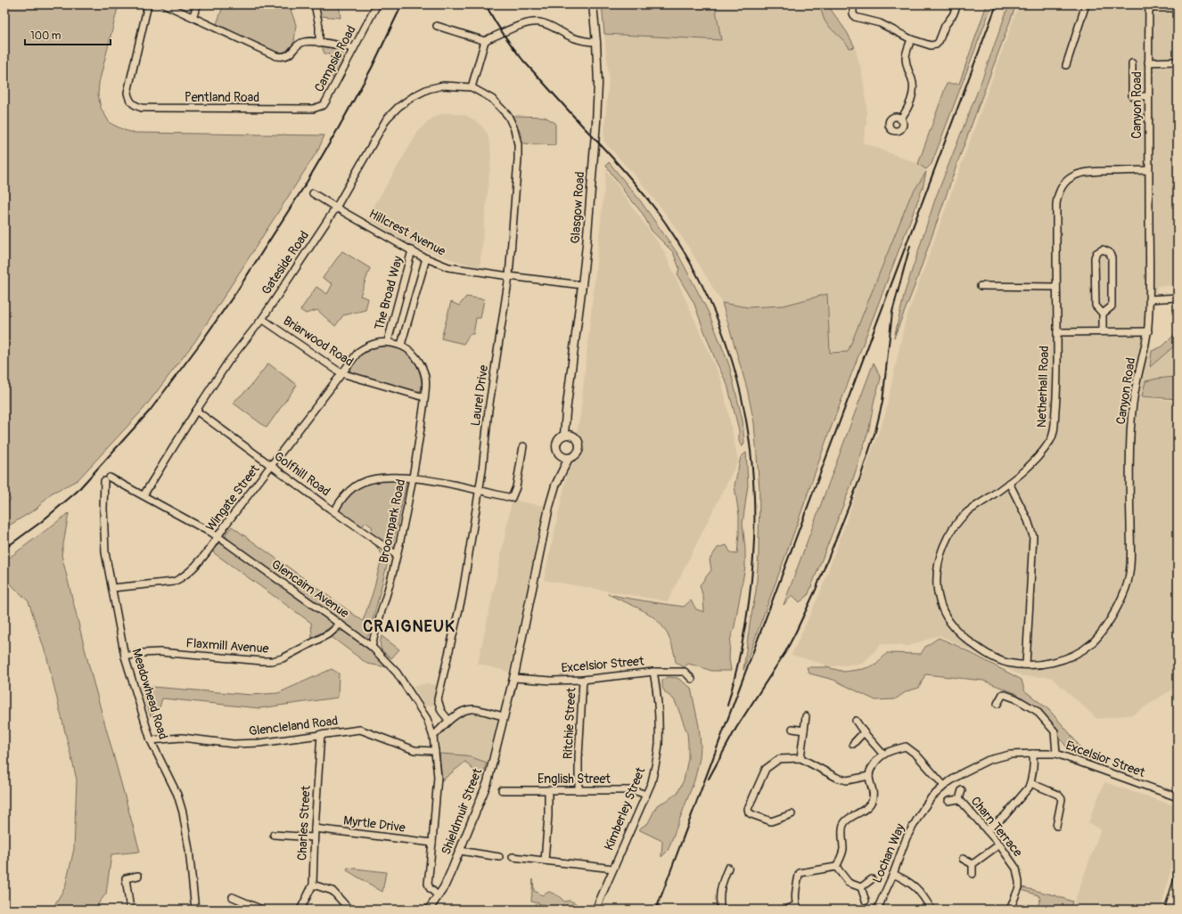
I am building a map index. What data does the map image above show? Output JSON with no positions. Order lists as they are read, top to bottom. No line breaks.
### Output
{"streets":{"main road":["Glasgow Road","Shieldmuir Street"],"street":["Campsie Road","Pentland Road","Canyon Road","Hillcrest Avenue","Gateside Road","The Broad Way","Briarwood Road","Netherhall Road","Laurel Drive","Golfhill Road","Wingate Street","Broompark Road","Glencairn Avenue","Flaxmill Avenue","Excelsior Street","Meadowhead Road","Ritchie Street","Glencleland Road","English Street","Kimberley Street","Charles Street","Myrtle Drive","Charn Terrace","Lochan Way"]},"crossings":[["Campsie Road","Pentland Road"],["Canyon Road","Netherhall Road"],["Glasgow Road","Hillcrest Avenue"],["Glasgow Road","Shieldmuir Street"],["Hillcrest Avenue","Gateside Road"],["Hillcrest Avenue","The Broad Way"],["Hillcrest Avenue","Laurel Drive"],["Gateside Road","Briarwood Road"],["Gateside Road","Laurel Drive"],["Gateside Road","Golfhill Road"],["Gateside Road","Glencairn Avenue"],["The Broad Way","Briarwood Road"],["The Broad Way","Wingate Street"],["The Broad Way","Broompark Road"],["Briarwood Road","Wingate Street"],["Briarwood Road","Broompark Road"],["Golfhill Road","Wingate Street"],["Golfhill Road","Broompark Road"],["Wingate Street","Glencairn Avenue"],["Wingate Street","Meadowhead Road"],["Broompark Road","Glencairn Avenue"],["Glencairn Avenue","Flaxmill Avenue"],["Glencairn Avenue","Meadowhead Road"],["Glencairn Avenue","Glencleland Road"],["Glencairn Avenue","Shieldmuir Street"],["Glencairn Avenue","Myrtle Drive"],["Flaxmill Avenue","Meadowhead Road"],["Excelsior Street","Ritchie Street"],["Excelsior Street","Kimberley Street"],["Excelsior Street","Shieldmuir Street"],["Excelsior Street","Lochan Way"],["Meadowhead Road","Glencleland Road"],["Ritchie Street","English Street"],["Glencleland Road","Charles Street"],["English Street","Kimberley Street"],["Charles Street","Myrtle Drive"]],"districts":["CRAIGNEUK"],"scale_bar":"100 m"}
